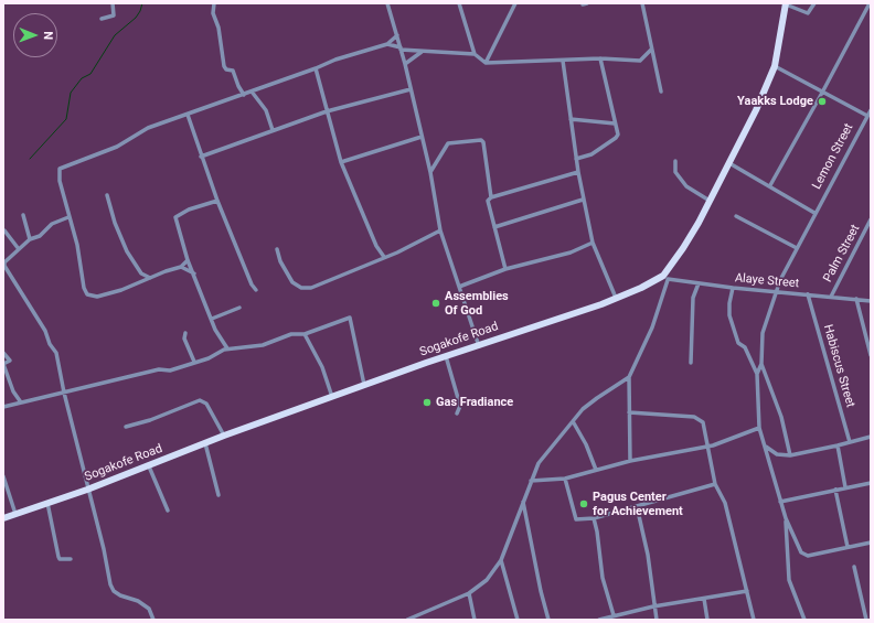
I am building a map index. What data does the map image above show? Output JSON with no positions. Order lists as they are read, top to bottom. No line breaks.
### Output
{"streets":{"main road":["Sogakofe Road"],"street":["Lemon Street","Palm Street","Alaye Street","Habiscus Street"]},"crossings":[["Lemon Street","Alaye Street"],["Palm Street","Alaye Street"],["Alaye Street","Sogakofe Road"],["Alaye Street","Habiscus Street"]],"places":["Yaakks Lodge","Assemblies Of God","Gas Fradiance","Pagus Center for Achievement"],"north":"right"}
